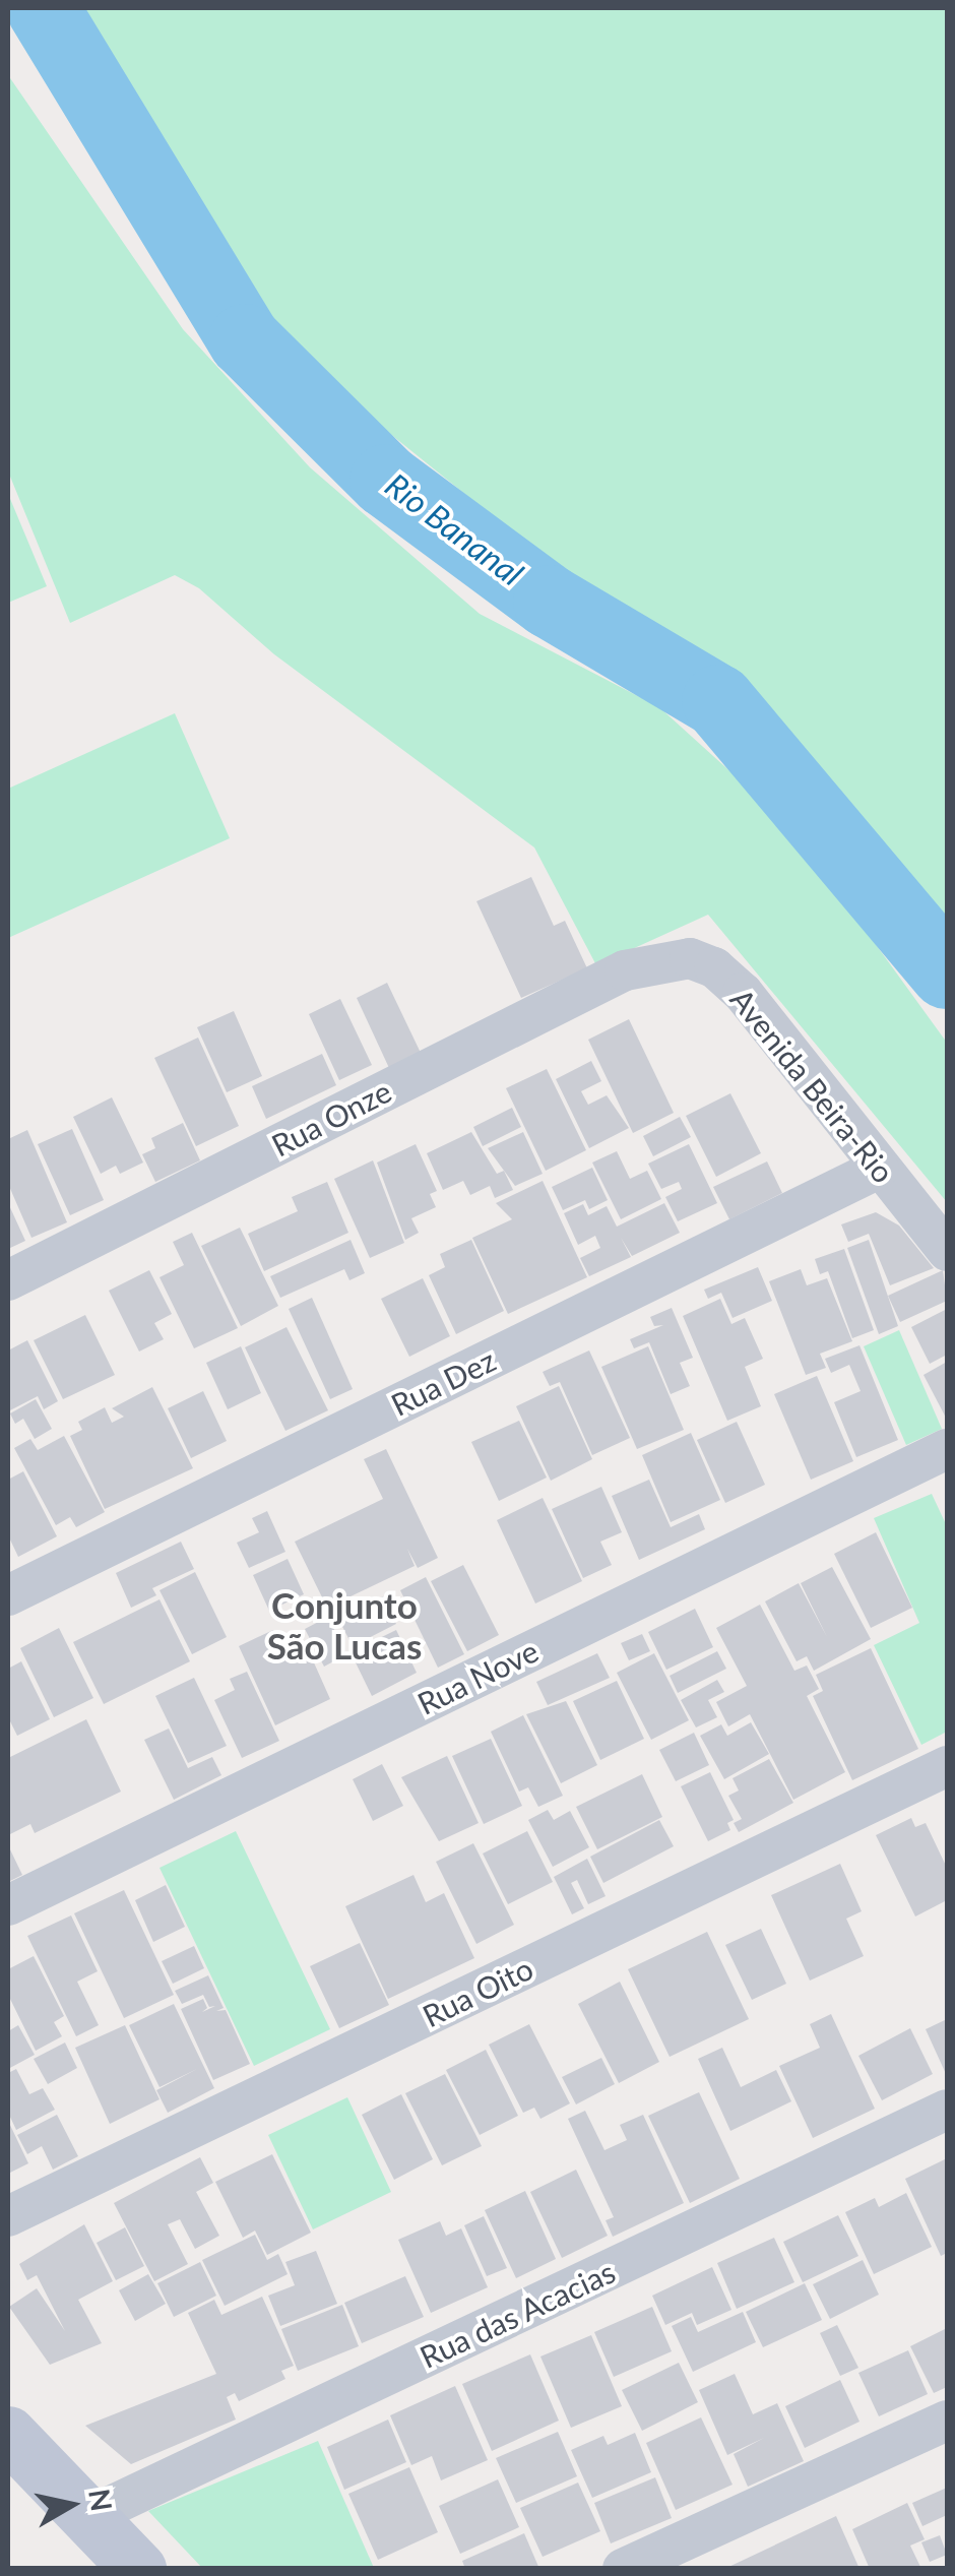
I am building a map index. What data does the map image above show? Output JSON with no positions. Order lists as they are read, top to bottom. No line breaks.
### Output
{"streets":{"street":["Avenida Beira-Rio","Rua Onze","Rua Dez","Rua Nove","Rua Oito","Rua das Acacias"]},"crossings":[["Avenida Beira-Rio","Rua Onze"],["Avenida Beira-Rio","Rua Dez"]],"districts":["Conjunto São Lucas"],"water":["Rio Bananal"],"north":"right"}
